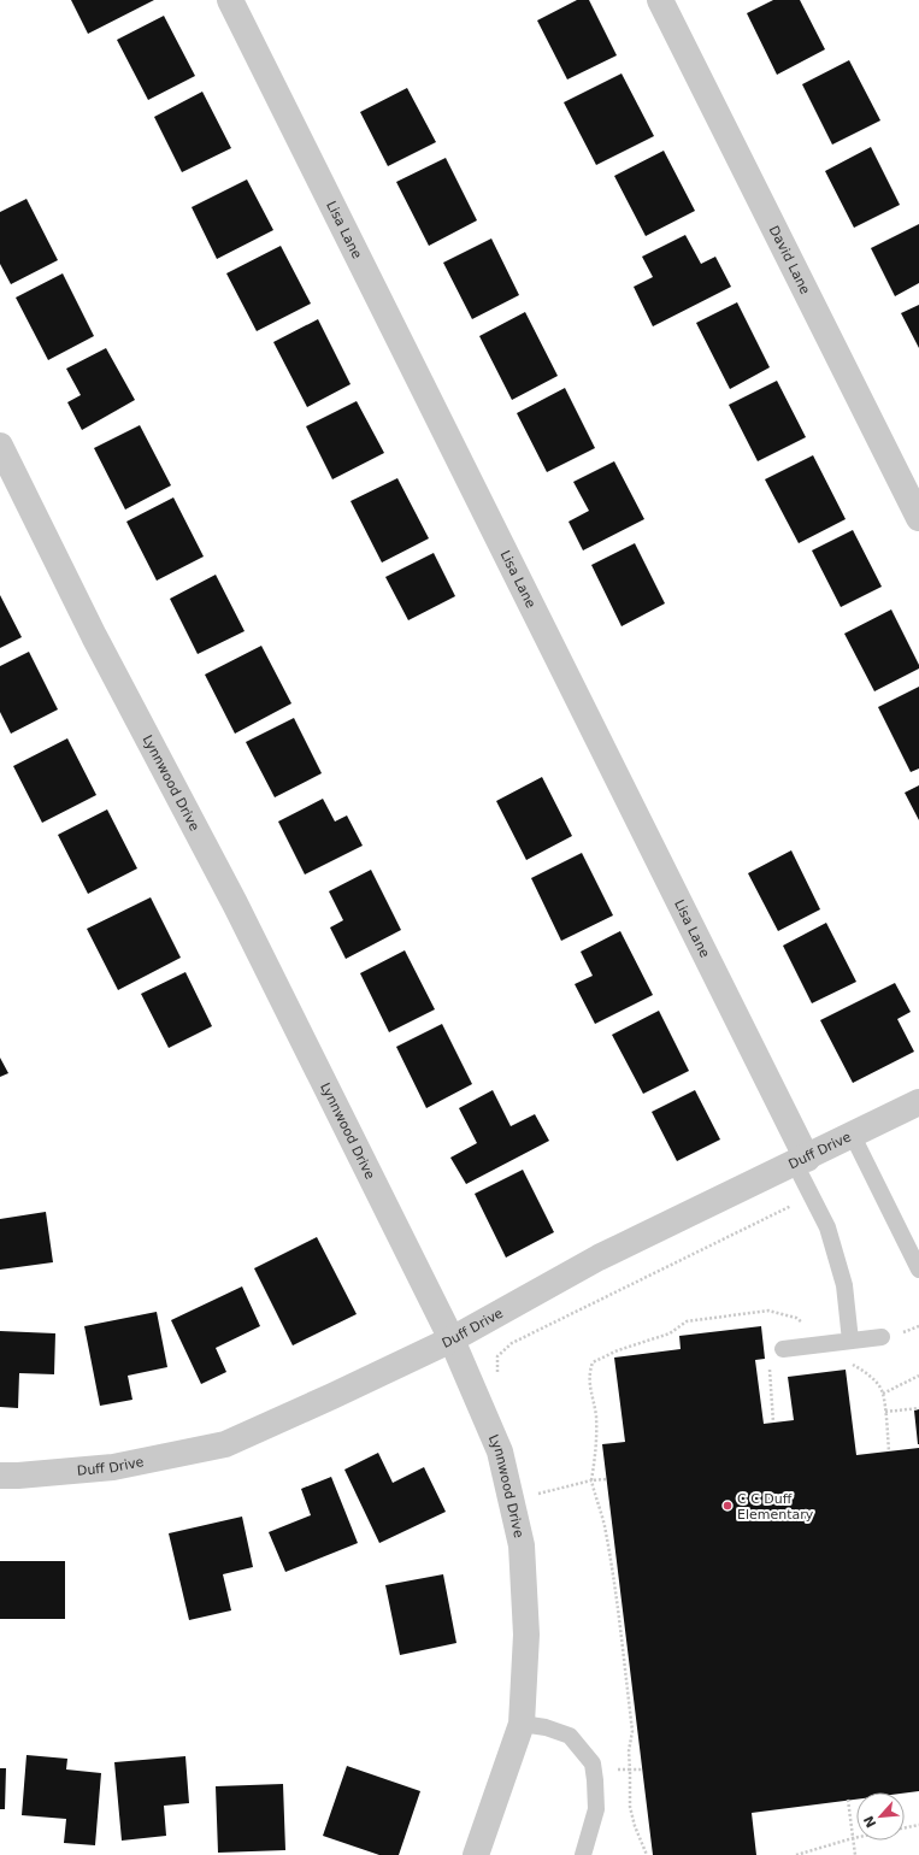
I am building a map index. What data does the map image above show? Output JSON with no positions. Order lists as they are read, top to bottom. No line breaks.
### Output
{"streets":{"street":["Lisa Lane","David Lane","Lynnwood Drive","Duff Drive"]},"crossings":[["Lisa Lane","Duff Drive"],["Lynnwood Drive","Duff Drive"]],"places":["C C Duff Elementary"],"north":"bottom left"}
